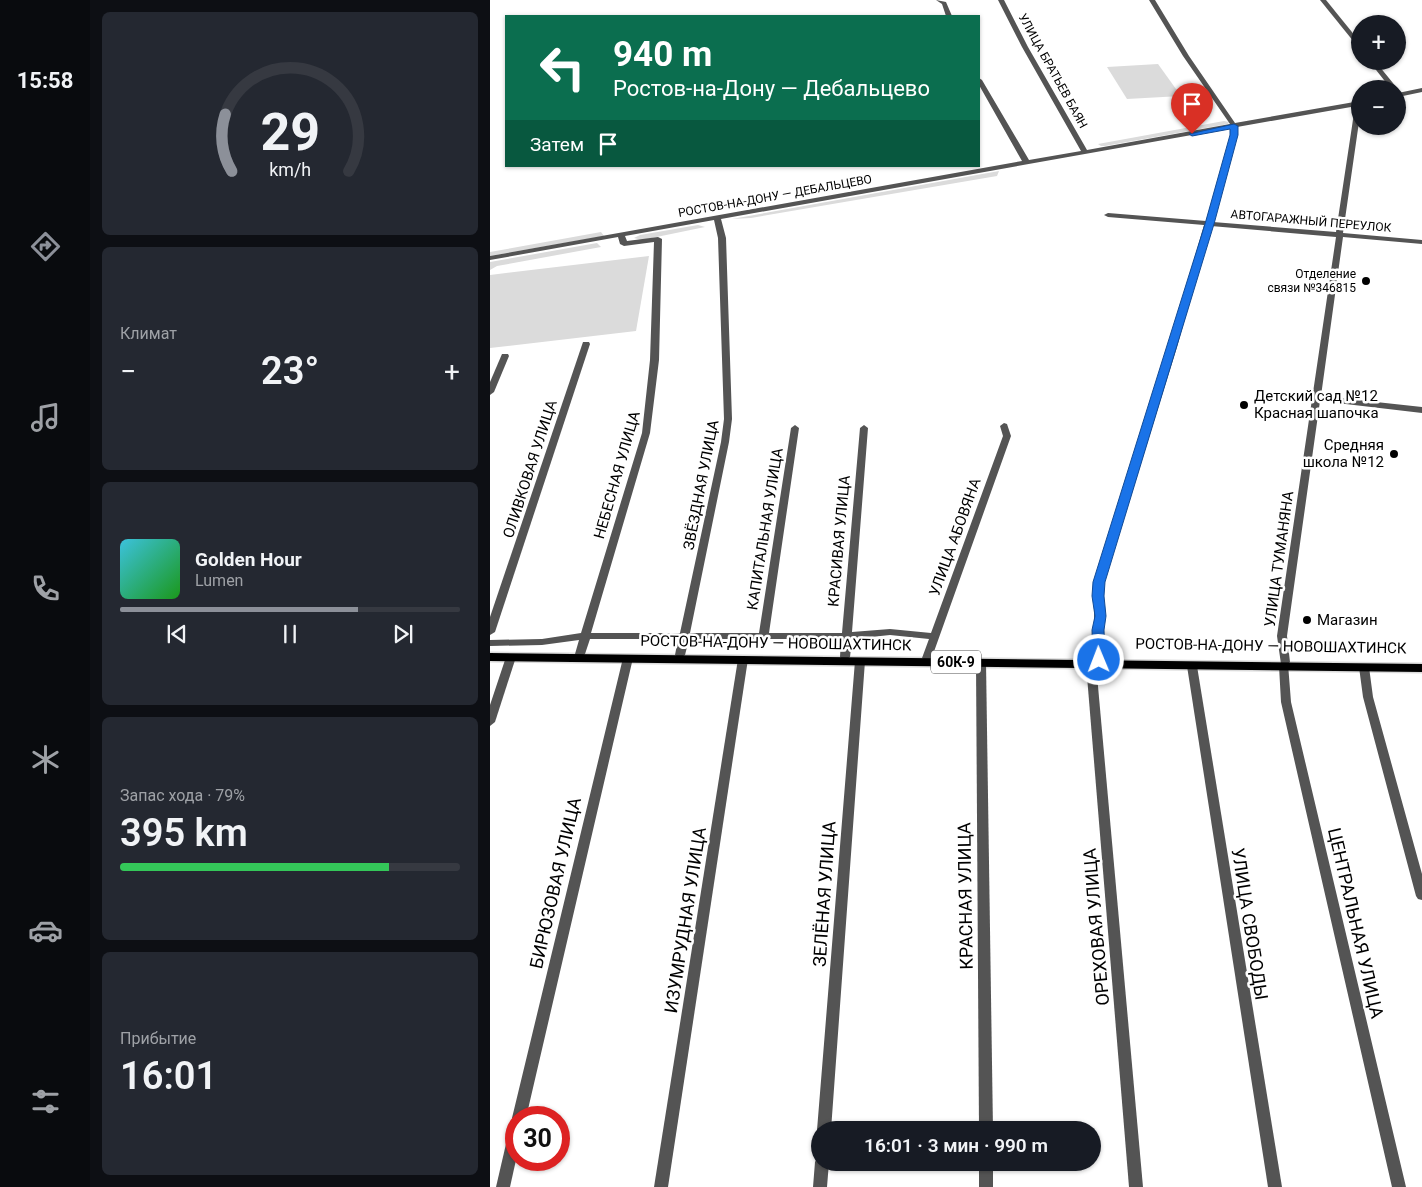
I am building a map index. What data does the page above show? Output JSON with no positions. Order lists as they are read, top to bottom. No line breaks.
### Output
{"streets":{"main road":["РОСТОВ-НА-ДОНУ — НОВОШАХТИНСК","60К-9"],"street":["УЛИЦА БРАТЬЕВ БАЯН","РОСТОВ-НА-ДОНУ — ДЕБАЛЬЦЕВО","АВТОГАРАЖНЫЙ ПЕРЕУЛОК","ОЛИВКОВАЯ УЛИЦА","НЕБЕСНАЯ УЛИЦА","ЗВЁЗДНАЯ УЛИЦА","КАПИТАЛЬНАЯ УЛИЦА","УЛИЦА АБОВЯНА","КРАСИВАЯ УЛИЦА","УЛИЦА ТУМАНЯНА","БИРЮЗОВАЯ УЛИЦА","ЗЕЛЁНАЯ УЛИЦА","КРАСНАЯ УЛИЦА","ИЗУМРУДНАЯ УЛИЦА","ЦЕНТРАЛЬНАЯ УЛИЦА","УЛИЦА СВОБОДЫ","ОРЕХОВАЯ УЛИЦА"]},"crossings":[["УЛИЦА БРАТЬЕВ БАЯН","РОСТОВ-НА-ДОНУ — ДЕБАЛЬЦЕВО"],["РОСТОВ-НА-ДОНУ — ДЕБАЛЬЦЕВО","НЕБЕСНАЯ УЛИЦА"],["РОСТОВ-НА-ДОНУ — ДЕБАЛЬЦЕВО","ЗВЁЗДНАЯ УЛИЦА"],["РОСТОВ-НА-ДОНУ — ДЕБАЛЬЦЕВО","ОРЕХОВАЯ УЛИЦА"],["АВТОГАРАЖНЫЙ ПЕРЕУЛОК","УЛИЦА ТУМАНЯНА"],["АВТОГАРАЖНЫЙ ПЕРЕУЛОК","ОРЕХОВАЯ УЛИЦА"],["НЕБЕСНАЯ УЛИЦА","РОСТОВ-НА-ДОНУ — НОВОШАХТИНСК"],["ЗВЁЗДНАЯ УЛИЦА","РОСТОВ-НА-ДОНУ — НОВОШАХТИНСК"],["УЛИЦА АБОВЯНА","РОСТОВ-НА-ДОНУ — НОВОШАХТИНСК"],["КРАСИВАЯ УЛИЦА","РОСТОВ-НА-ДОНУ — НОВОШАХТИНСК"],["УЛИЦА ТУМАНЯНА","РОСТОВ-НА-ДОНУ — НОВОШАХТИНСК"],["УЛИЦА ТУМАНЯНА","ЦЕНТРАЛЬНАЯ УЛИЦА"],["РОСТОВ-НА-ДОНУ — НОВОШАХТИНСК","БИРЮЗОВАЯ УЛИЦА"],["РОСТОВ-НА-ДОНУ — НОВОШАХТИНСК","ЗЕЛЁНАЯ УЛИЦА"],["РОСТОВ-НА-ДОНУ — НОВОШАХТИНСК","КРАСНАЯ УЛИЦА"],["РОСТОВ-НА-ДОНУ — НОВОШАХТИНСК","ИЗУМРУДНАЯ УЛИЦА"],["РОСТОВ-НА-ДОНУ — НОВОШАХТИНСК","ЦЕНТРАЛЬНАЯ УЛИЦА"],["РОСТОВ-НА-ДОНУ — НОВОШАХТИНСК","УЛИЦА СВОБОДЫ"],["РОСТОВ-НА-ДОНУ — НОВОШАХТИНСК","ОРЕХОВАЯ УЛИЦА"]],"places":["Отделение связи №346815","Детский сад №12 Красная шапочка","Средняя школа №12","Магазин"],"page":{"tabs":"15:58","map_buttons":["+","−"],"turn":["940 m","Ростов-на-Дону — Дебальцево"],"then":"Затем","tile":["Климат",["Запас хода · 79%","395 km"],["Прибытие","16:01"]],"heat":["−","23°","+"],"song":["Golden Hour","Lumen"],"limit":"30","trip":"16:01 · 3 мин · 990 m","gauge":["29","km/h"]}}
